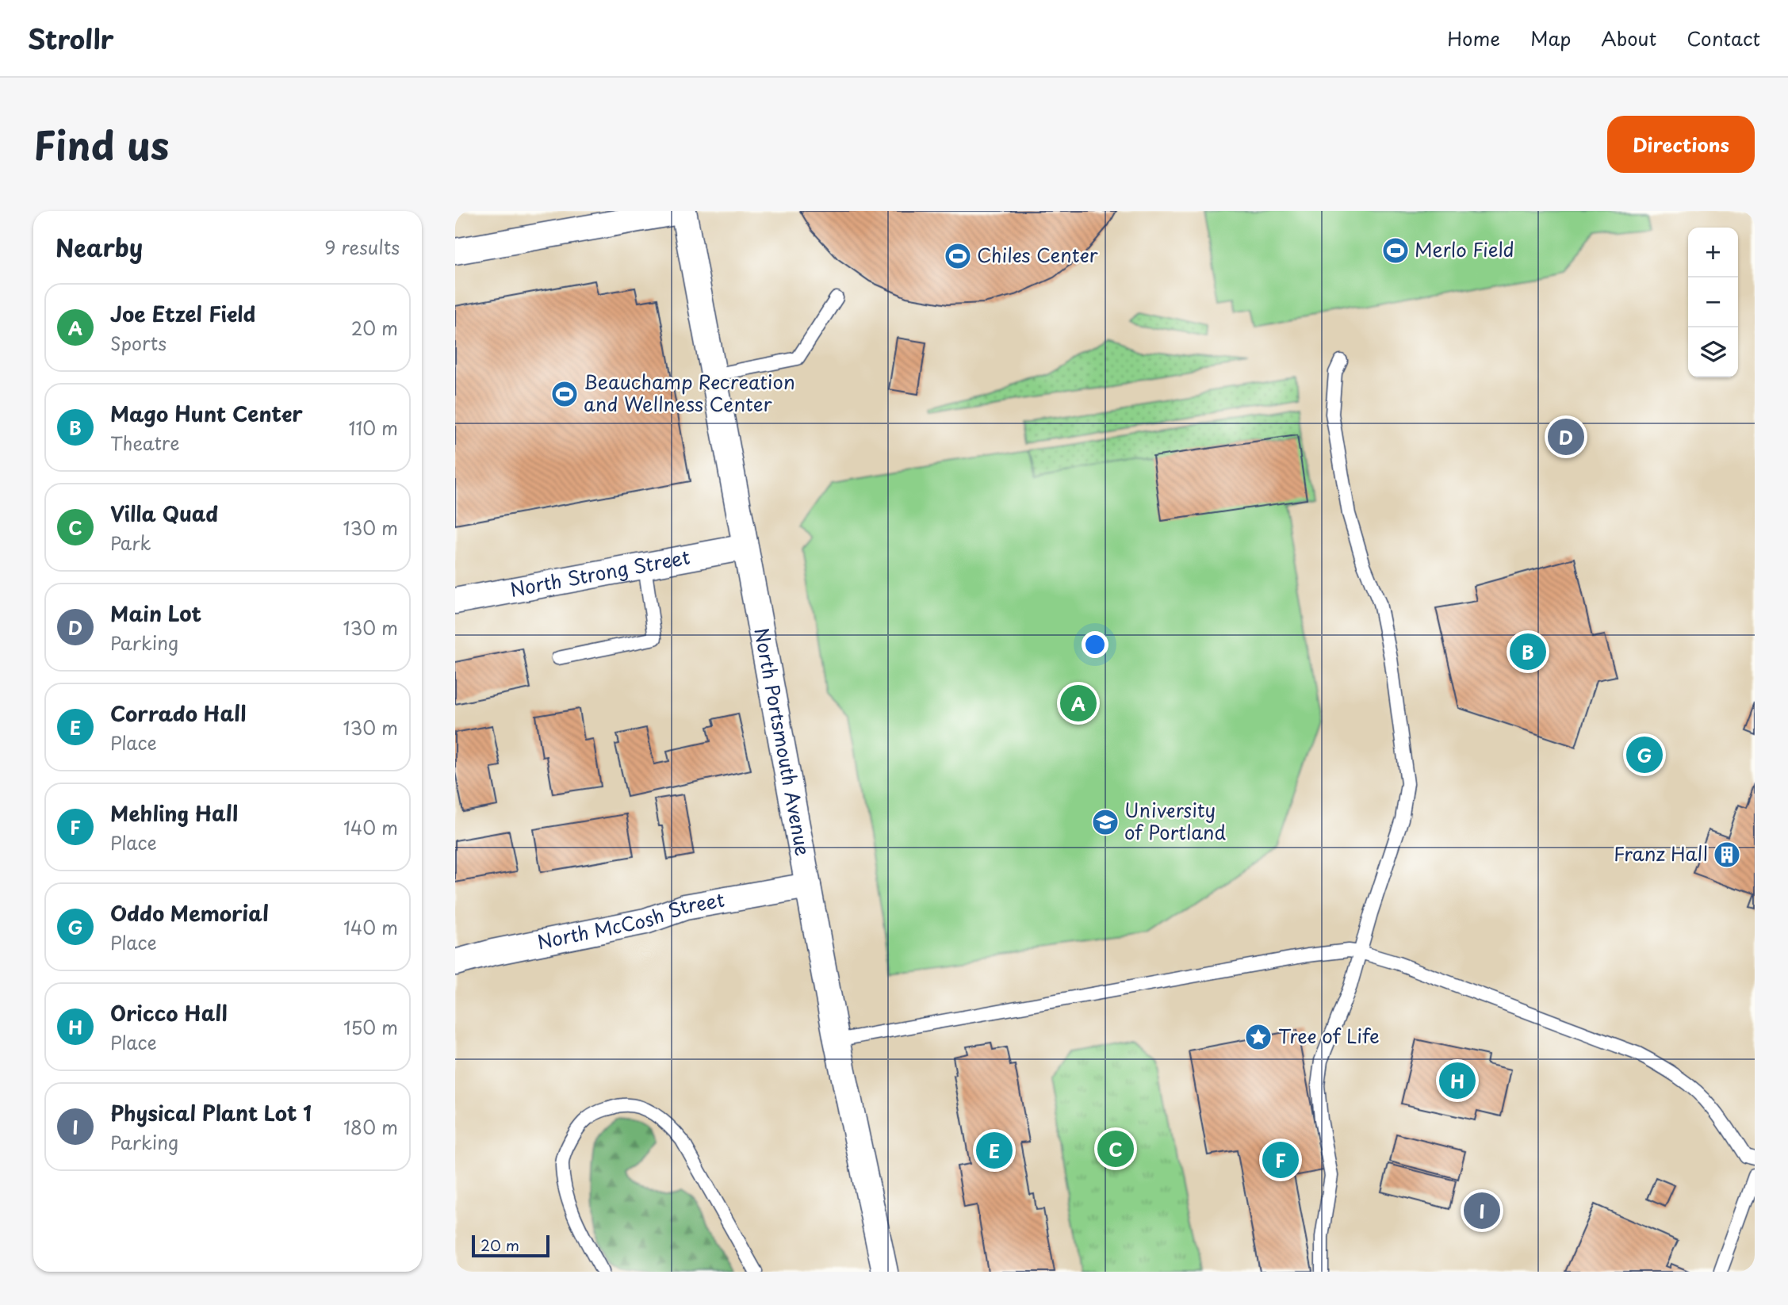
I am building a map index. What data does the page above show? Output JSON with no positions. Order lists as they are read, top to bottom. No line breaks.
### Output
{"streets":{"street":["North Strong Street","North Portsmouth Avenue","North McCosh Street"]},"crossings":[["North Strong Street","North Portsmouth Avenue"],["North Portsmouth Avenue","North McCosh Street"]],"places":{"sports":["Merlo Field","Chiles Center","Beauchamp Recreation and Wellness Center"],"school or university":["University of Portland"],"building":["Franz Hall"],"place":["Tree of Life"]},"scale_bar":"20 m","page":{"header":"Strollr","nav":["Home","Map","About","Contact"],"title":"Find us","buttons":"Directions","heading":["Nearby","9 results"],"map_buttons":["+","−"],"list":[{"mark":"A","name":"Joe Etzel Field","note":"Sports","value":"20 m"},{"mark":"B","name":"Mago Hunt Center","note":"Theatre","value":"110 m"},{"mark":"C","name":"Villa Quad","note":"Park","value":"130 m"},{"mark":"D","name":"Main Lot","note":"Parking","value":"130 m"},{"mark":"E","name":"Corrado Hall","note":"Place","value":"130 m"},{"mark":"F","name":"Mehling Hall","note":"Place","value":"140 m"},{"mark":"G","name":"Oddo Memorial","note":"Place","value":"140 m"},{"mark":"H","name":"Oricco Hall","note":"Place","value":"150 m"},{"mark":"I","name":"Physical Plant Lot 1","note":"Parking","value":"180 m"}],"pins":["D","B","A","G","H","C","E","F","I"],"scale":"20 m"}}
